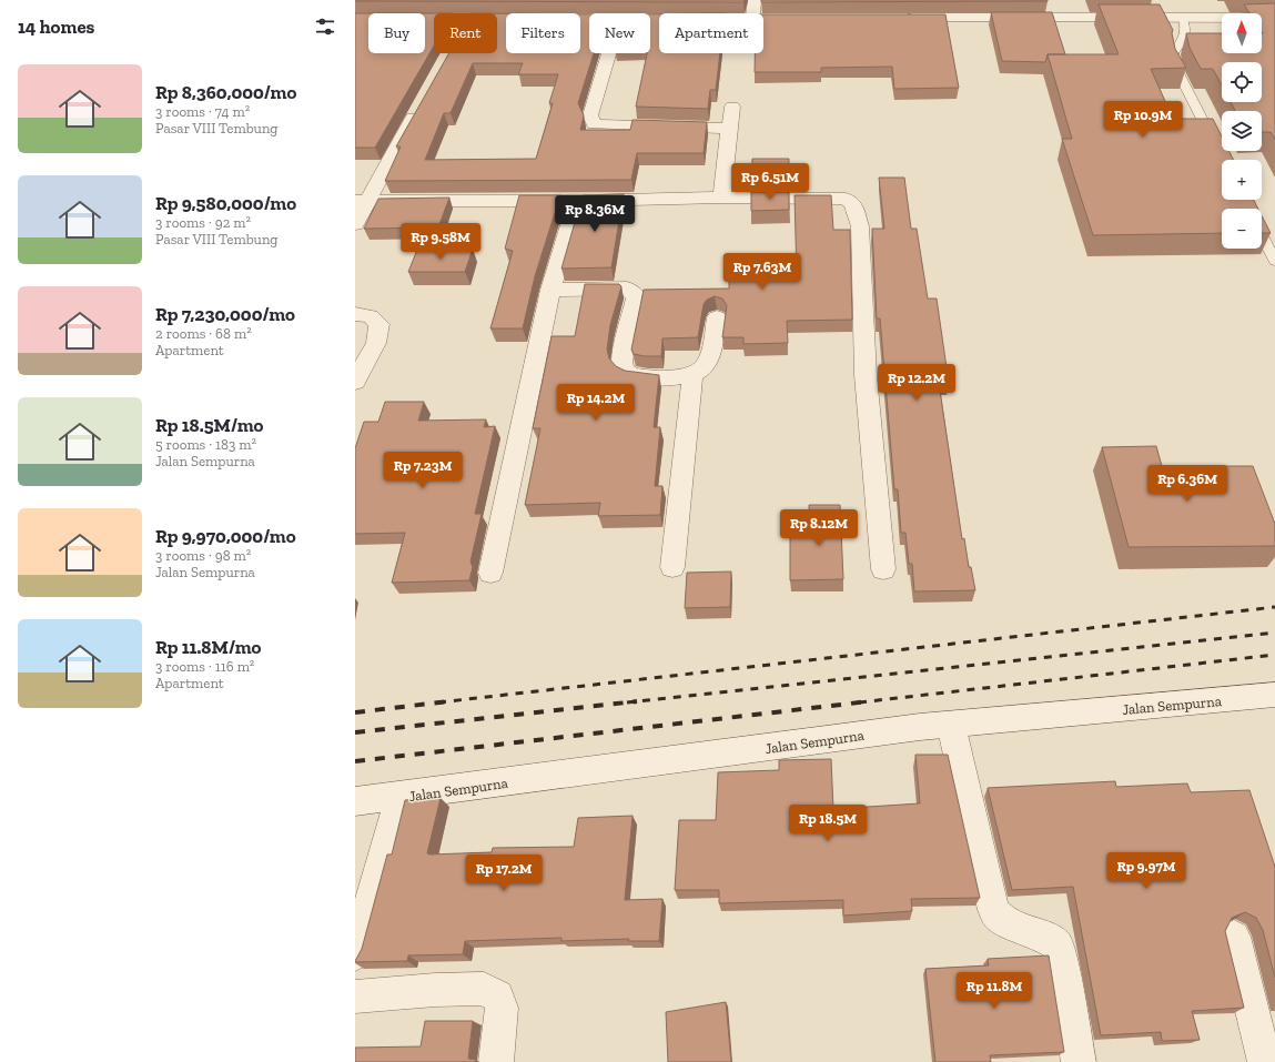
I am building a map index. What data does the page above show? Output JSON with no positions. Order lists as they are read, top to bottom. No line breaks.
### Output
{"streets":{"street":["Jalan Sempurna"]},"north":"top","page":{"heading":"14 homes","map_buttons":["+","−"],"chip":["Buy","Rent","Filters","New","Apartment"],"list":[{"name":"Rp 8,360,000/mo","note":"3 rooms · 74 m² · Pasar VIII Tembung"},{"name":"Rp 9,580,000/mo","note":"3 rooms · 92 m² · Pasar VIII Tembung"},{"name":"Rp 7,230,000/mo","note":"2 rooms · 68 m² · Apartment"},{"name":"Rp 18.5M/mo","note":"5 rooms · 183 m² · Jalan Sempurna"},{"name":"Rp 9,970,000/mo","note":"3 rooms · 98 m² · Jalan Sempurna"},{"name":"Rp 11.8M/mo","note":"3 rooms · 116 m² · Apartment"}],"price":["Rp 10.9M","Rp 6.51M","Rp 8.36M","Rp 9.58M","Rp 7.63M","Rp 12.2M","Rp 14.2M","Rp 7.23M","Rp 6.36M","Rp 8.12M","Rp 18.5M","Rp 9.97M","Rp 17.2M","Rp 11.8M"]}}
